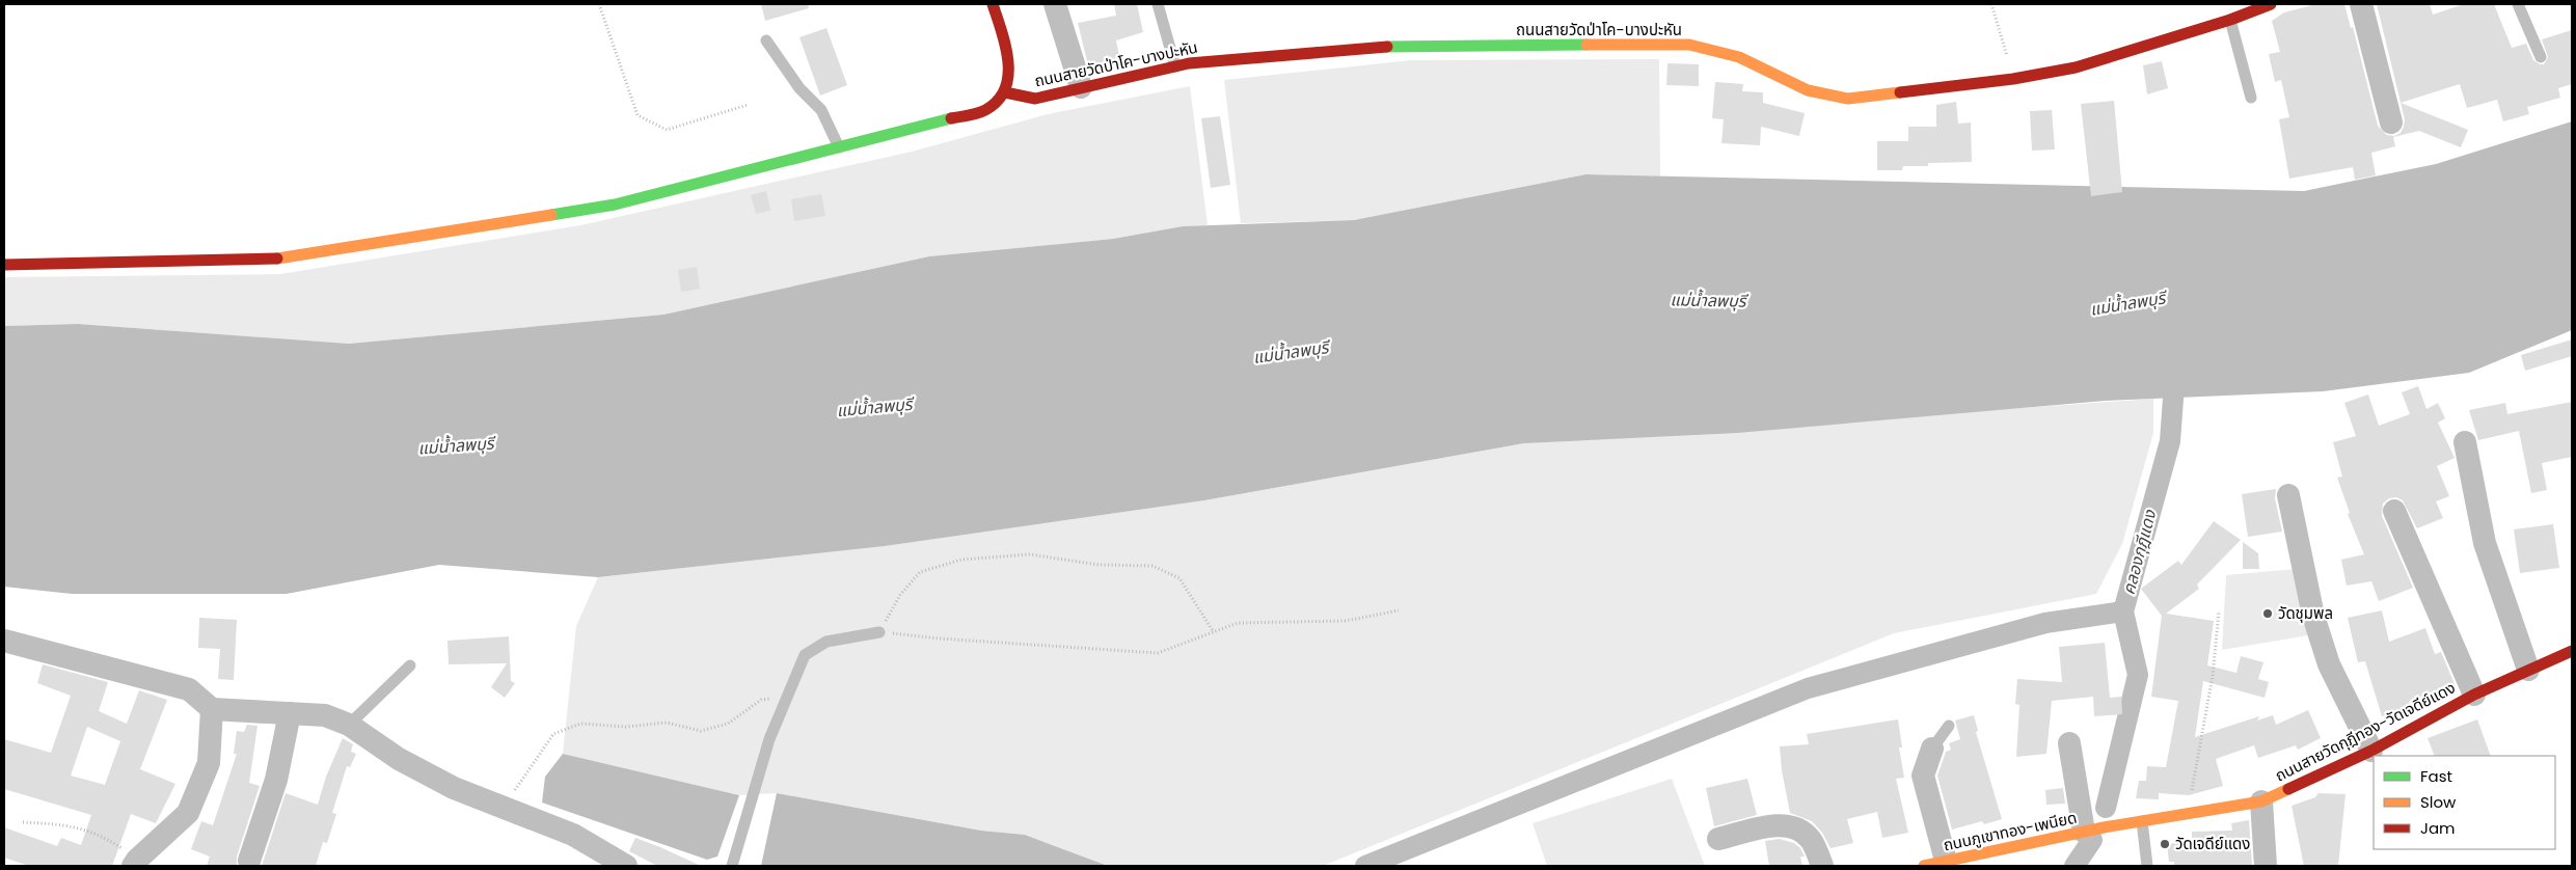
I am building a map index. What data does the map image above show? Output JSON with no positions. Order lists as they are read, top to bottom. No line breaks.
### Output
{"streets":{"street":["ถนนสายวัดป่าโค-บางปะหัน","ถนนสายวัดกุฎีทอง-วัดเจดีย์แดง","ถนนภูเขาทอง-เพนียด"]},"crossings":[["ถนนสายวัดกุฎีทอง-วัดเจดีย์แดง","ถนนภูเขาทอง-เพนียด"]],"water":["แม่น้ำลพบุรี","คลองกุฎีแดง"],"places":["วัดชุมพล","วัดเจดีย์แดง"],"legend":["Fast","Slow","Jam"]}
